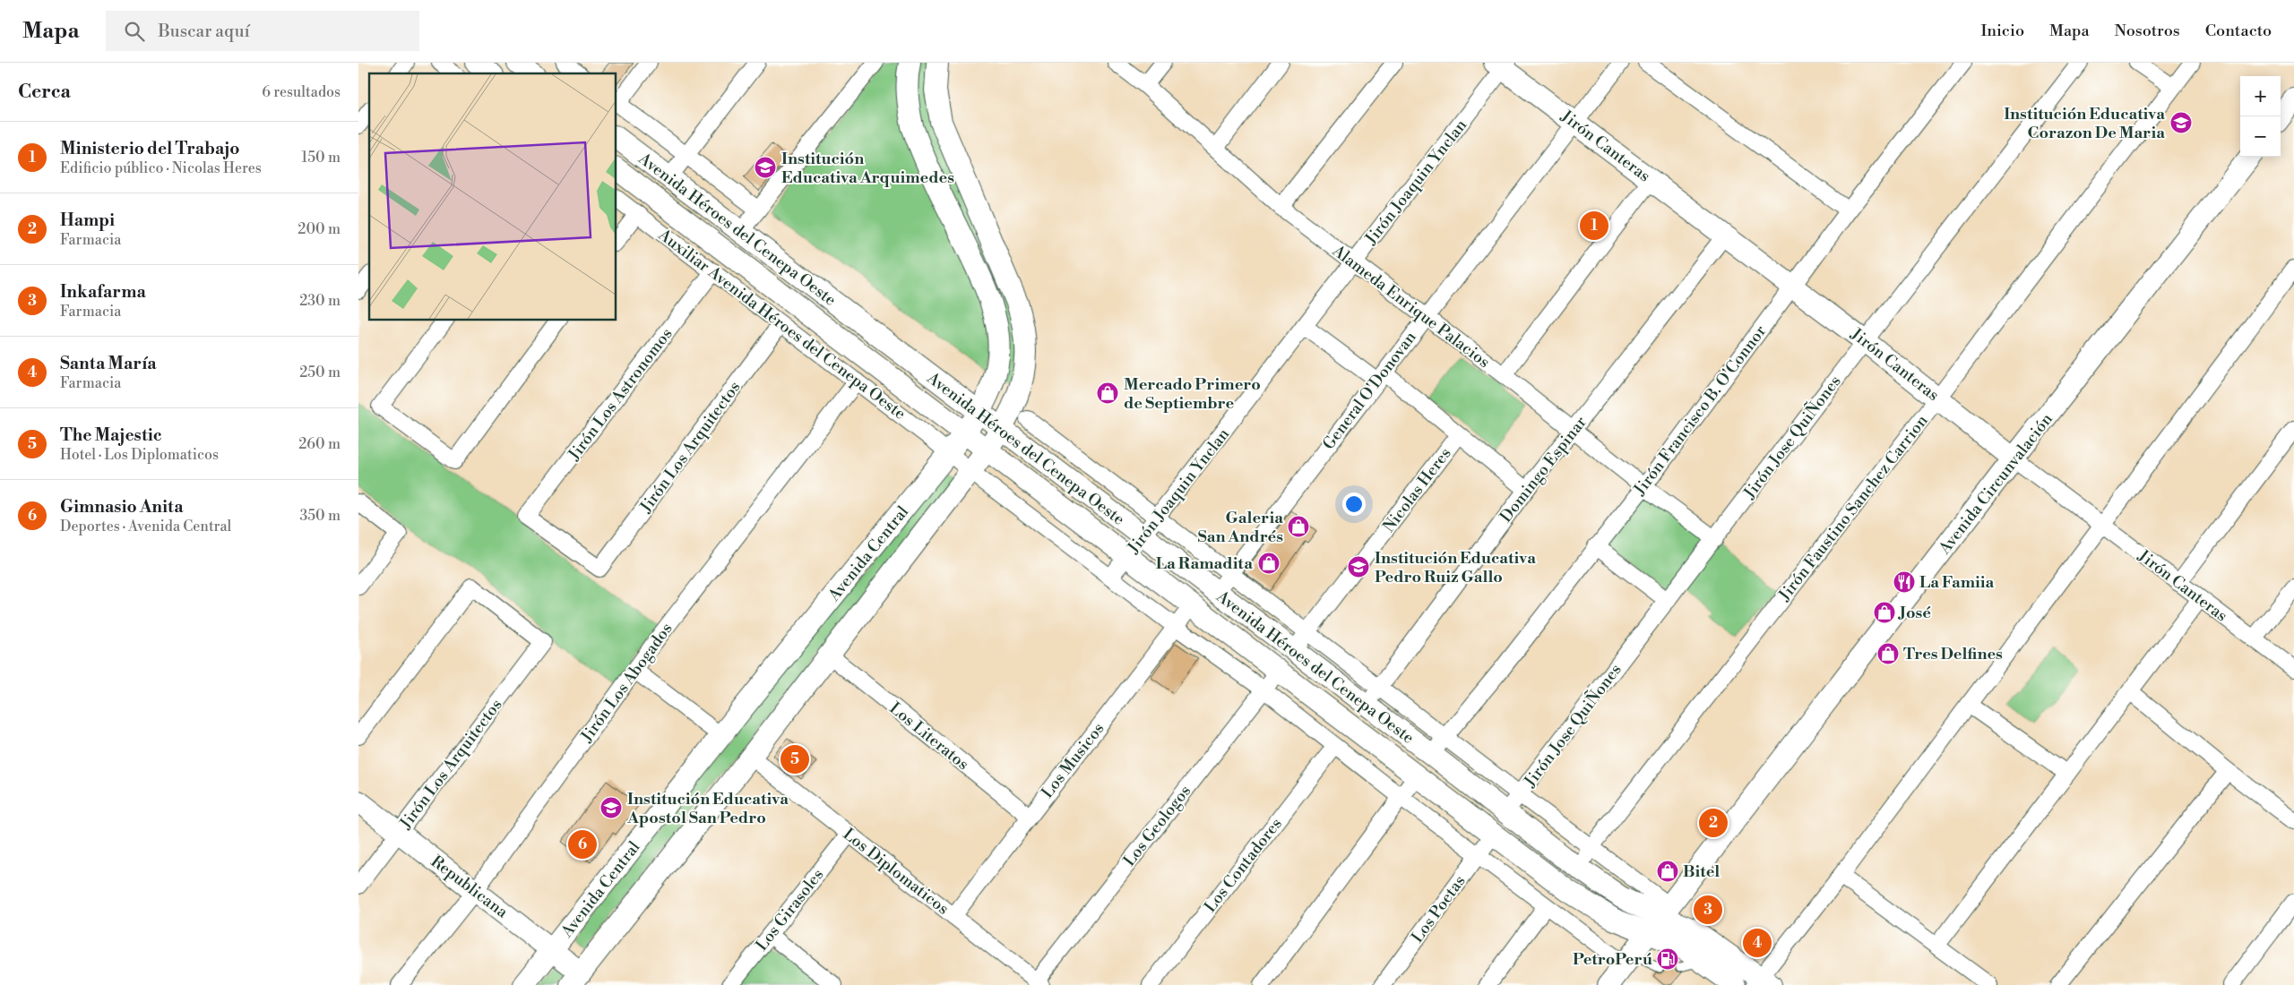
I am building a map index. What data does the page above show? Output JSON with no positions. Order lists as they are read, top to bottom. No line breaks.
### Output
{"streets":{"main road":["Jirón Canteras","Avenida Héroes del Cenepa Oeste","Avenida Circunvalación","Avenida Central","Republicana"],"street":["Jirón Joaquin Ynclan","Alameda Enrique Palacios","Auxiliar Avenida Héroes del Cenepa Oeste","General O'Donovan","Jirón Los Astronomos","Jirón Francisco B. O'Connor","Jirón Jose QuiÑones","Jirón Los Arquitectos","Domingo Espinar","Nicolas Heres","Jirón Faustino Sanchez Carrion","Jirón Los Abogados","Los Literatos","Los Musicos","Los Geologos","Los Contadores","Los Diplomaticos","Los Poetas","Los Girasoles"]},"crossings":[["Jirón Canteras","Jirón Joaquin Ynclan"],["Jirón Canteras","General O'Donovan"],["Jirón Canteras","Jirón Francisco B. O'Connor"],["Jirón Canteras","Jirón Jose QuiÑones"],["Jirón Canteras","Domingo Espinar"],["Jirón Canteras","Avenida Circunvalación"],["Jirón Canteras","Jirón Faustino Sanchez Carrion"],["Jirón Joaquin Ynclan","Avenida Héroes del Cenepa Oeste"],["Jirón Joaquin Ynclan","Alameda Enrique Palacios"],["Jirón Joaquin Ynclan","Auxiliar Avenida Héroes del Cenepa Oeste"],["Avenida Héroes del Cenepa Oeste","General O'Donovan"],["Avenida Héroes del Cenepa Oeste","Jirón Francisco B. O'Connor"],["Avenida Héroes del Cenepa Oeste","Jirón Jose QuiÑones"],["Avenida Héroes del Cenepa Oeste","Domingo Espinar"],["Avenida Héroes del Cenepa Oeste","Avenida Circunvalación"],["Avenida Héroes del Cenepa Oeste","Nicolas Heres"],["Avenida Héroes del Cenepa Oeste","Jirón Faustino Sanchez Carrion"],["Avenida Héroes del Cenepa Oeste","Avenida Central"],["Avenida Héroes del Cenepa Oeste","Los Musicos"],["Avenida Héroes del Cenepa Oeste","Los Geologos"],["Avenida Héroes del Cenepa Oeste","Los Poetas"],["Alameda Enrique Palacios","General O'Donovan"],["Alameda Enrique Palacios","Jirón Francisco B. O'Connor"],["Alameda Enrique Palacios","Jirón Jose QuiÑones"],["Alameda Enrique Palacios","Domingo Espinar"],["Auxiliar Avenida Héroes del Cenepa Oeste","Jirón Los Astronomos"],["Auxiliar Avenida Héroes del Cenepa Oeste","Jirón Los Arquitectos"],["Auxiliar Avenida Héroes del Cenepa Oeste","Avenida Circunvalación"],["Auxiliar Avenida Héroes del Cenepa Oeste","Avenida Central"],["Auxiliar Avenida Héroes del Cenepa Oeste","Jirón Los Abogados"],["Auxiliar Avenida Héroes del Cenepa Oeste","Los Musicos"],["Auxiliar Avenida Héroes del Cenepa Oeste","Los Geologos"],["Auxiliar Avenida Héroes del Cenepa Oeste","Los Contadores"],["Auxiliar Avenida Héroes del Cenepa Oeste","Los Poetas"],["Jirón Los Astronomos","Jirón Los Arquitectos"],["Jirón Los Arquitectos","Republicana"],["Avenida Central","Los Literatos"],["Avenida Central","Los Diplomaticos"],["Avenida Central","Republicana"],["Jirón Los Abogados","Republicana"],["Los Literatos","Los Musicos"],["Los Musicos","Los Diplomaticos"],["Los Geologos","Los Diplomaticos"],["Los Diplomaticos","Los Girasoles"]],"places":{"school or university":["Institución Educativa Corazon De Maria","Institución Educativa Arquimedes","Institución Educativa Pedro Ruiz Gallo","Institución Educativa Apostol San Pedro"],"shop":["Mercado Primero de Septiembre","Galeria San Andrés","La Ramadita","José","Tres Delfines","Bitel"],"restaurant":["La Famiia"],"fuel station":["PetroPerú"]},"page":{"header":"Mapa","search":"Buscar aquí","nav":["Inicio","Mapa","Nosotros","Contacto"],"heading":["Cerca","6 resultados"],"map_buttons":["+","−"],"list":[{"mark":"1","name":"Ministerio del Trabajo","note":"Edificio público · Nicolas Heres","value":"150 m"},{"mark":"2","name":"Hampi","note":"Farmacia","value":"200 m"},{"mark":"3","name":"Inkafarma","note":"Farmacia","value":"230 m"},{"mark":"4","name":"Santa María","note":"Farmacia","value":"250 m"},{"mark":"5","name":"The Majestic","note":"Hotel · Los Diplomaticos","value":"260 m"},{"mark":"6","name":"Gimnasio Anita","note":"Deportes · Avenida Central","value":"350 m"}],"pins":["1","5","2","6","3","4"]}}
